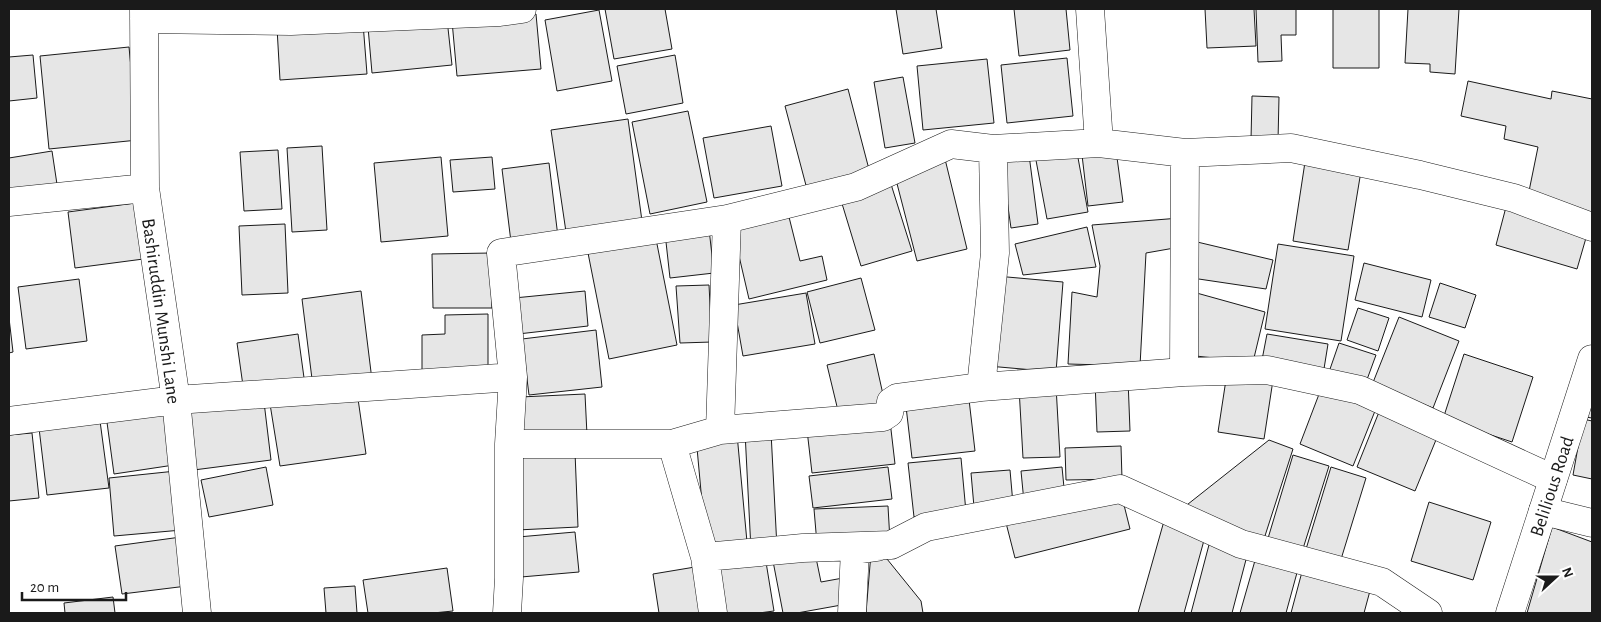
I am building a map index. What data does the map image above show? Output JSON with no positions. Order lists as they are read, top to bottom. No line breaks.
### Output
{"streets":{"main road":["Bashiruddin Munshi Lane","Belilious Road"]},"scale_bar":"20 m","north":"right"}
